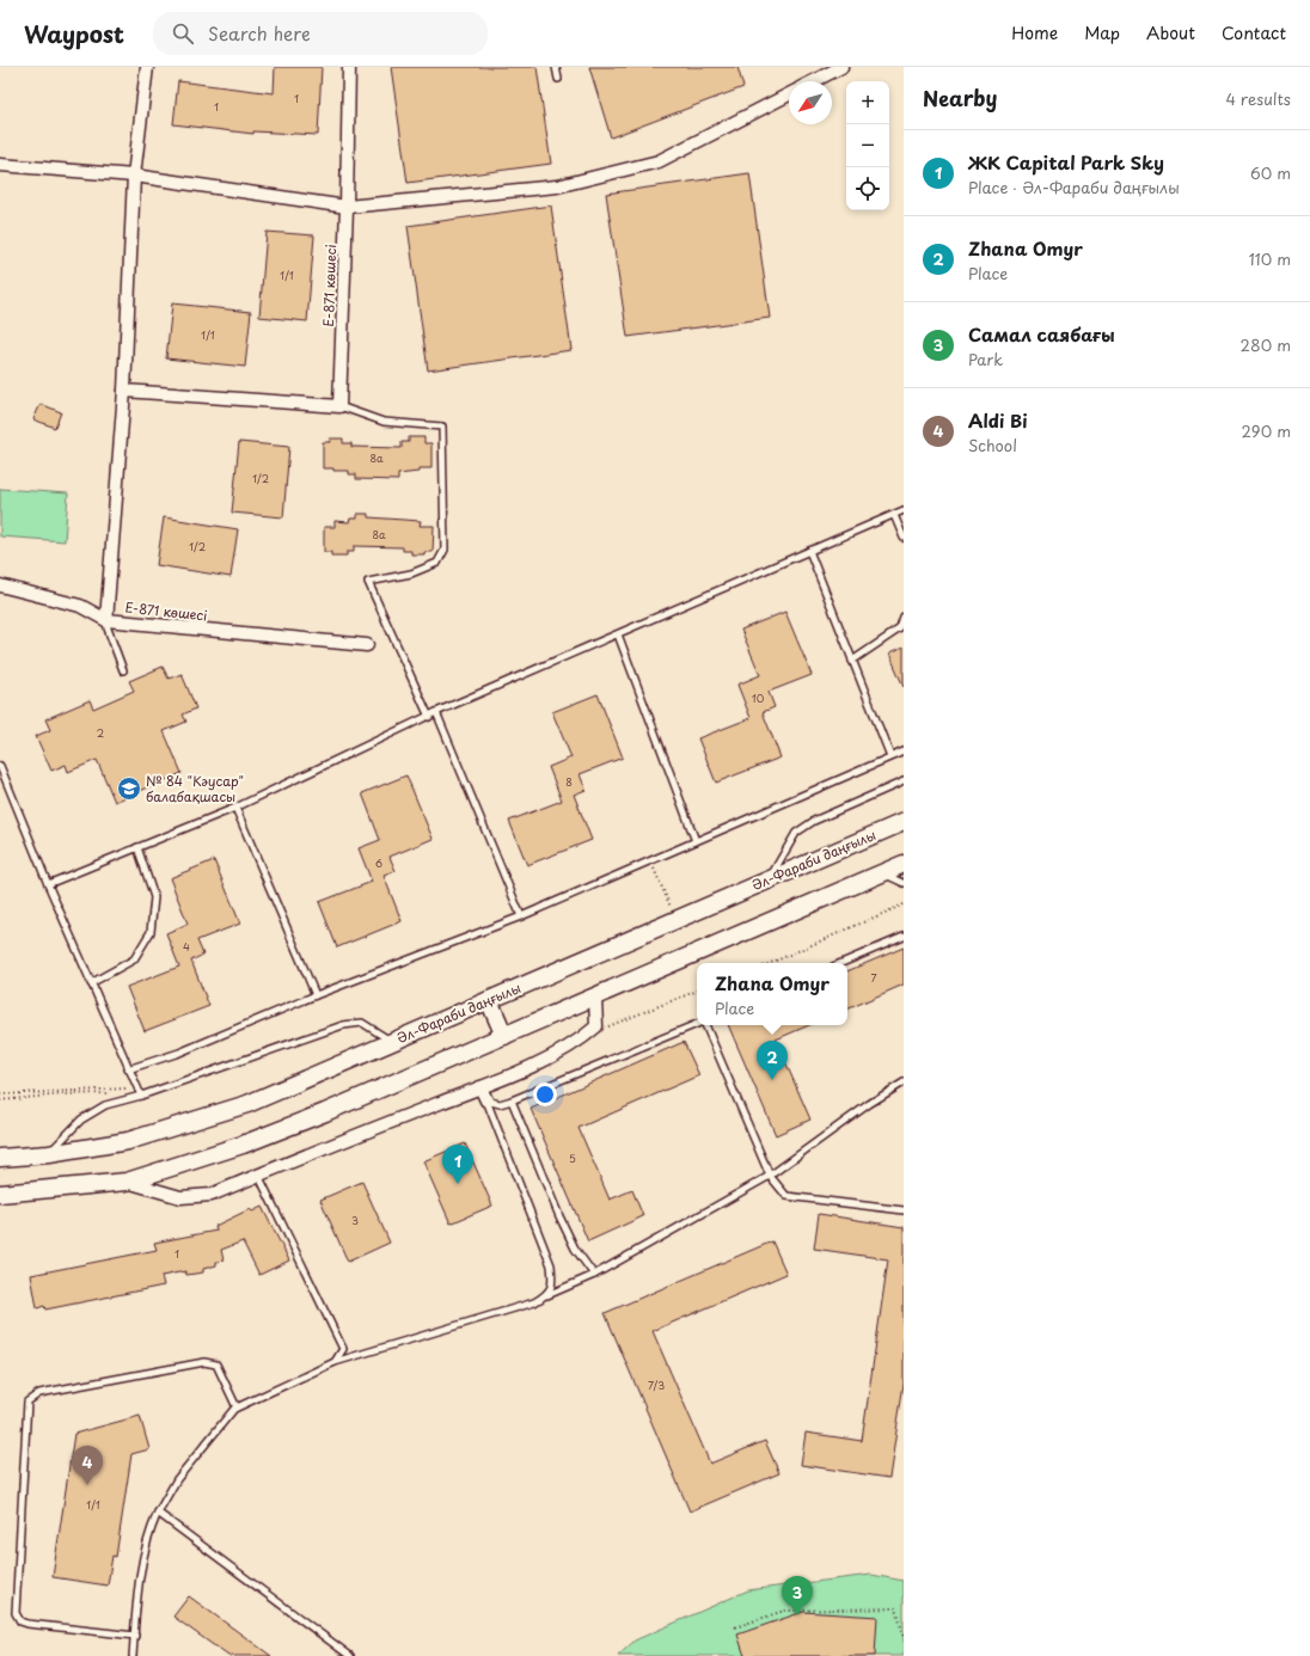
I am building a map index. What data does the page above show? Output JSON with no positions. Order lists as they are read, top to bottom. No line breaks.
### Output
{"streets":{"main road":["Әл-Фараби даңғылы"],"street":["Е-871 көшесі"]},"places":{"school or university":["№ 84 \"Кәусар\" балабақшасы"]},"house_numbers":["1","1","1/1","1/1","8а","1/2","8а","1/2","10","2","8","6","4","7","5","3","1","7/3","1/1"],"north":"bottom left","page":{"header":"Waypost","search":"Search here","nav":["Home","Map","About","Contact"],"heading":["Nearby","4 results"],"map_buttons":["+","−"],"list":[{"mark":"1","name":"ЖК Capital Park Sky","note":"Place · Әл-Фараби даңғылы","value":"60 m"},{"mark":"2","name":"Zhana Omyr","note":"Place","value":"110 m"},{"mark":"3","name":"Самал саябағы","note":"Park","value":"280 m"},{"mark":"4","name":"Aldi Bi","note":"School","value":"290 m"}],"popup":["Zhana Omyr","Place"],"pins":["2","1","4","3"]}}
